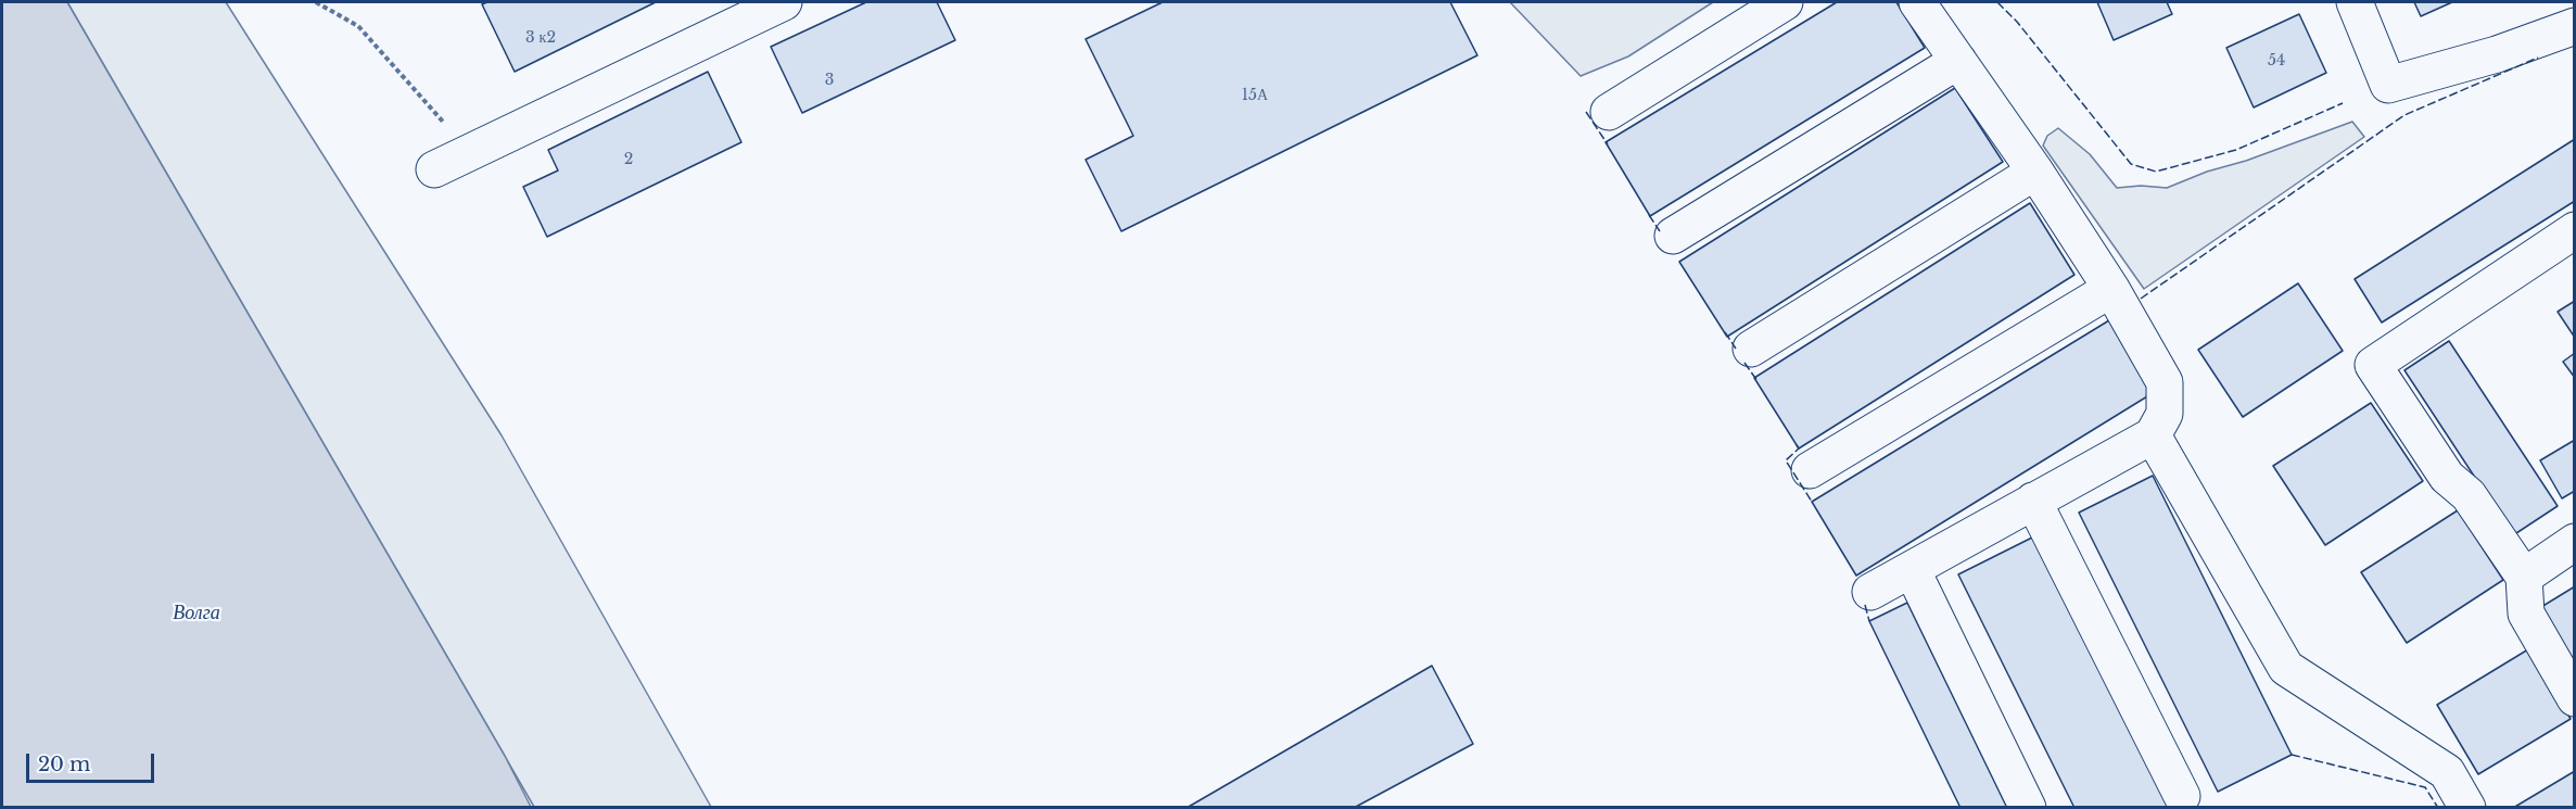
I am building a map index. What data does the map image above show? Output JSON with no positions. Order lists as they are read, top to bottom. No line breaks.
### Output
{"water":["Волга"],"house_numbers":["3 к2","54","3","15А","2"],"scale_bar":"20 m"}
